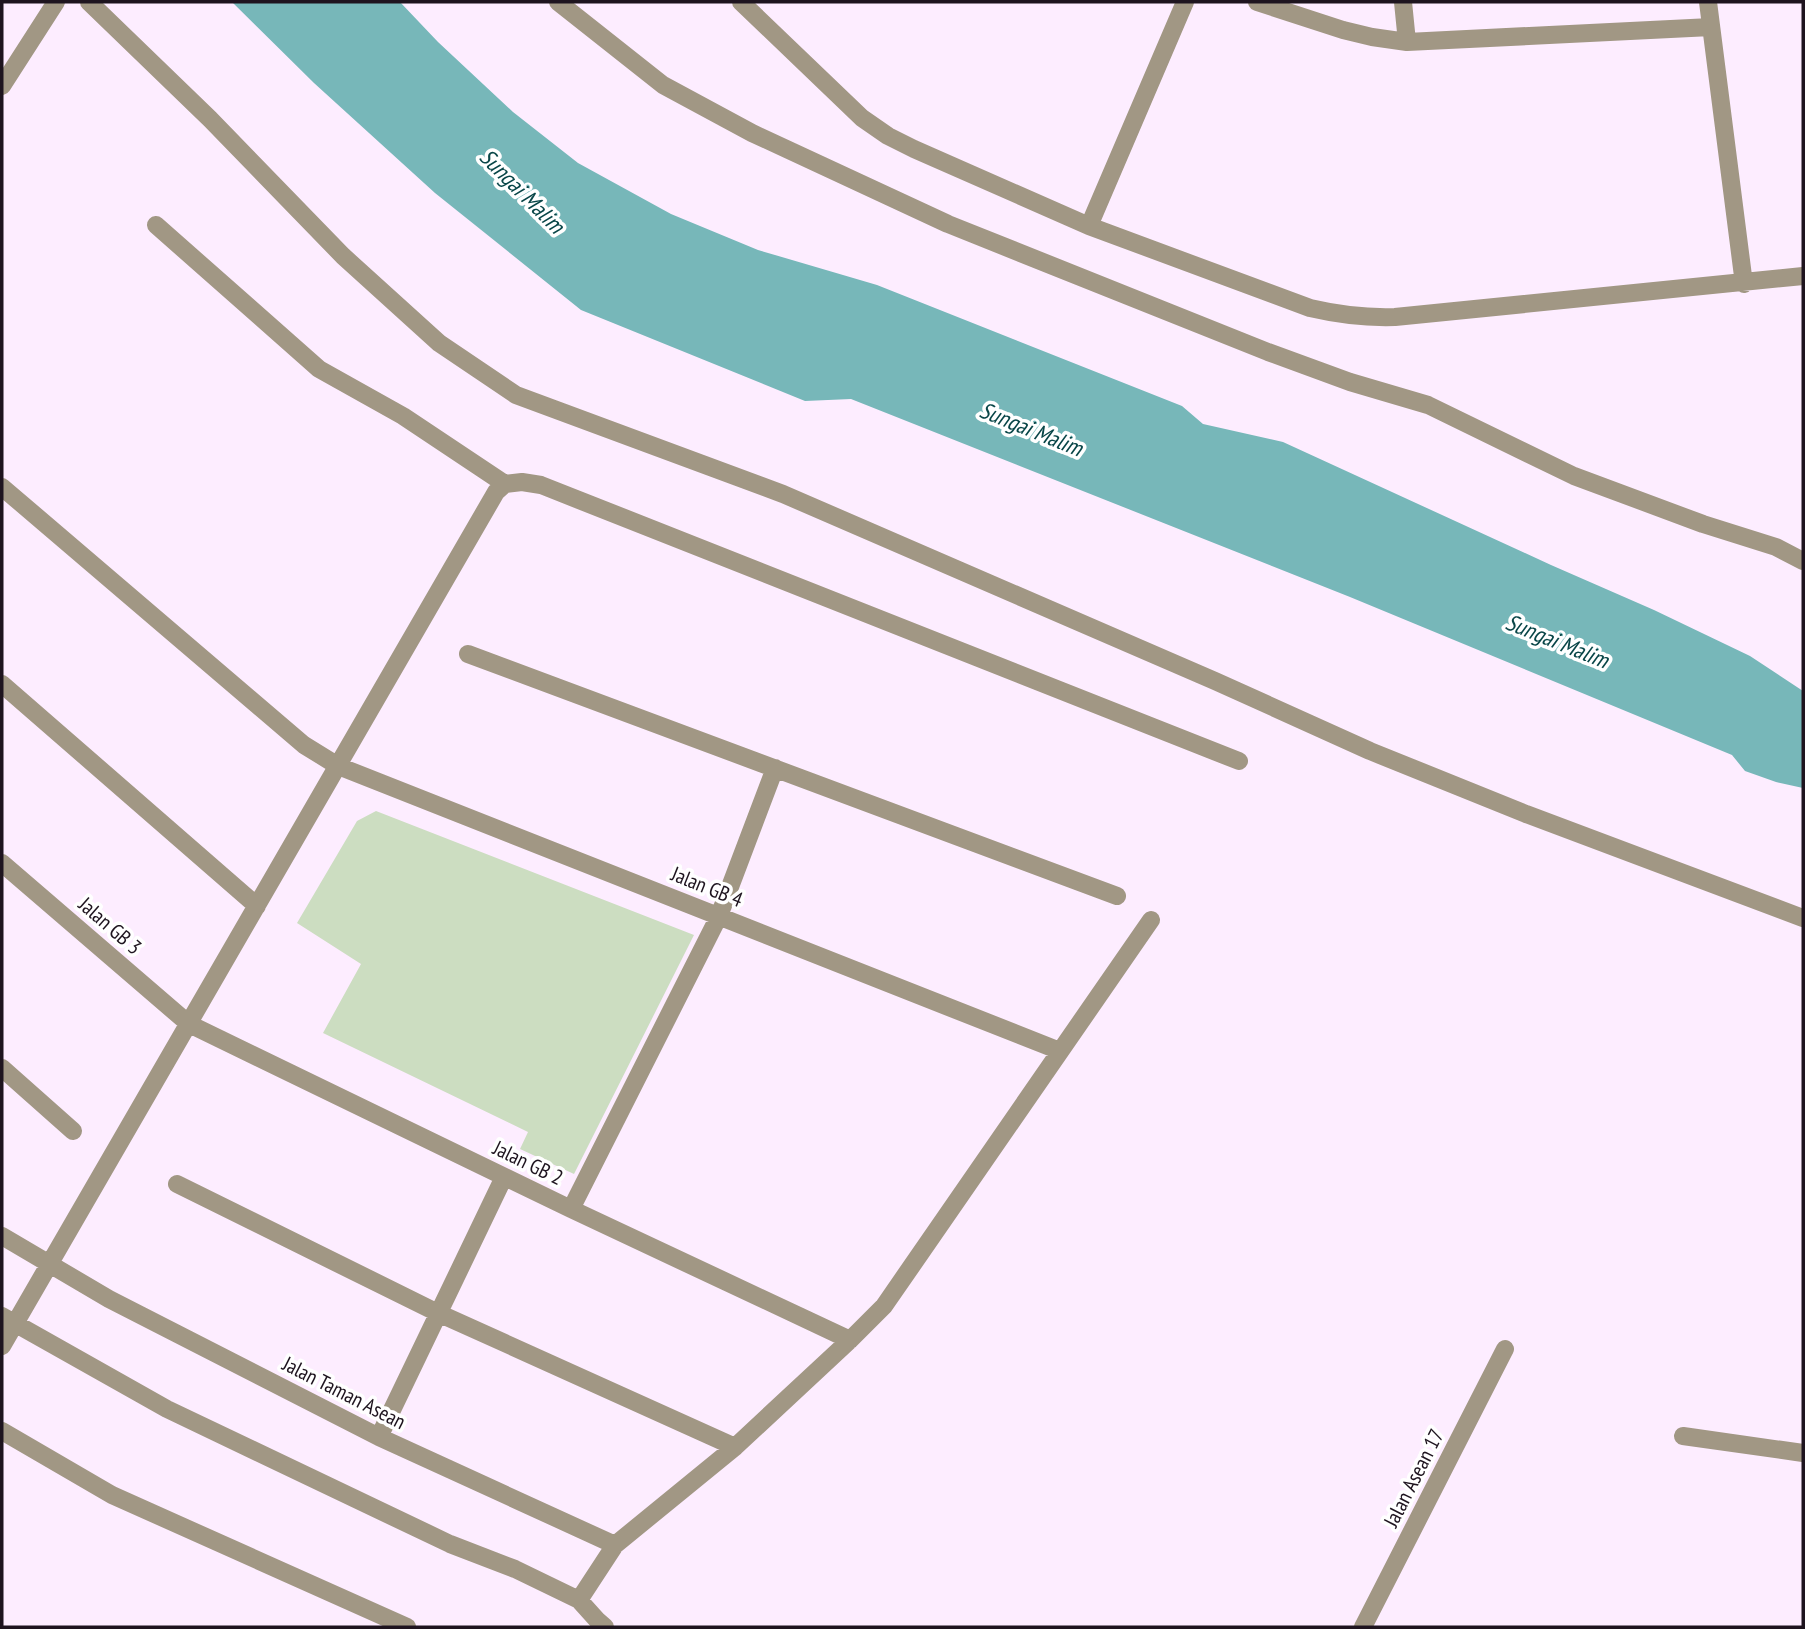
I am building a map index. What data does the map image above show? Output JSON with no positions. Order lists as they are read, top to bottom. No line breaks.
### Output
{"streets":{"street":["Jalan GB 4","Jalan GB 3","Jalan GB 2","Jalan Taman Asean","Jalan Asean 17"]},"crossings":[["Jalan GB 3","Jalan GB 2"]],"water":["Sungai Malim"]}
